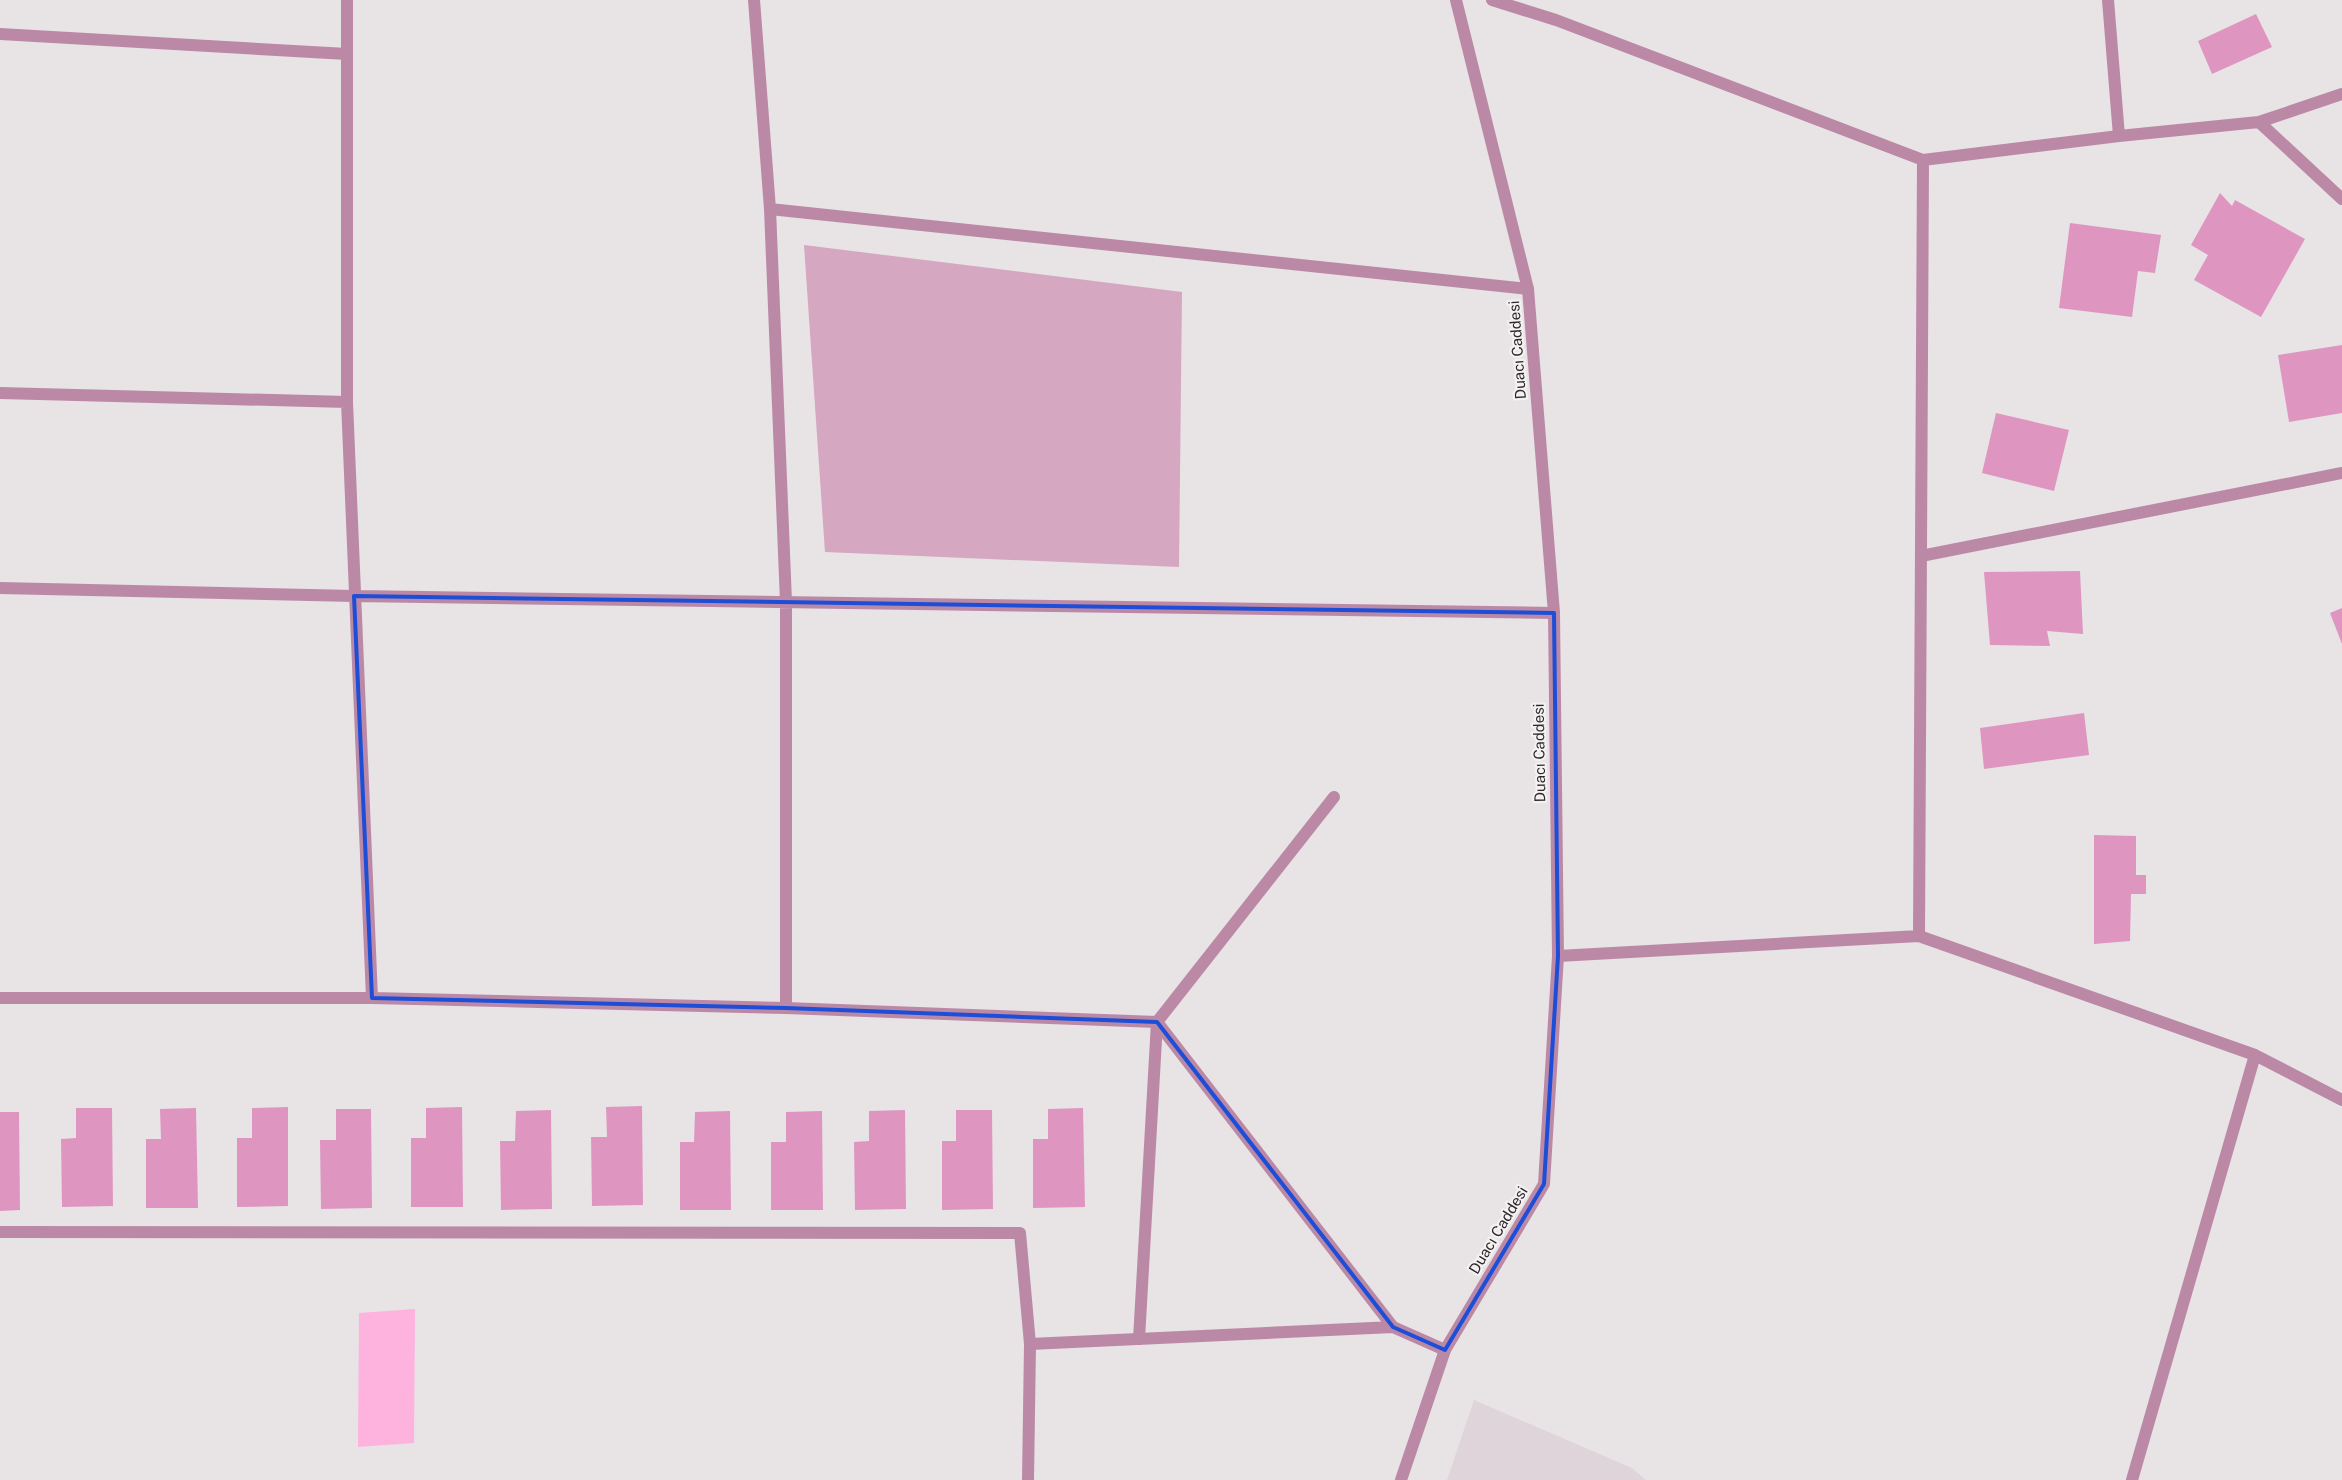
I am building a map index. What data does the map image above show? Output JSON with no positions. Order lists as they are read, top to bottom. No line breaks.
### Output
{"streets":{"street":["Duacı Caddesi"]}}
